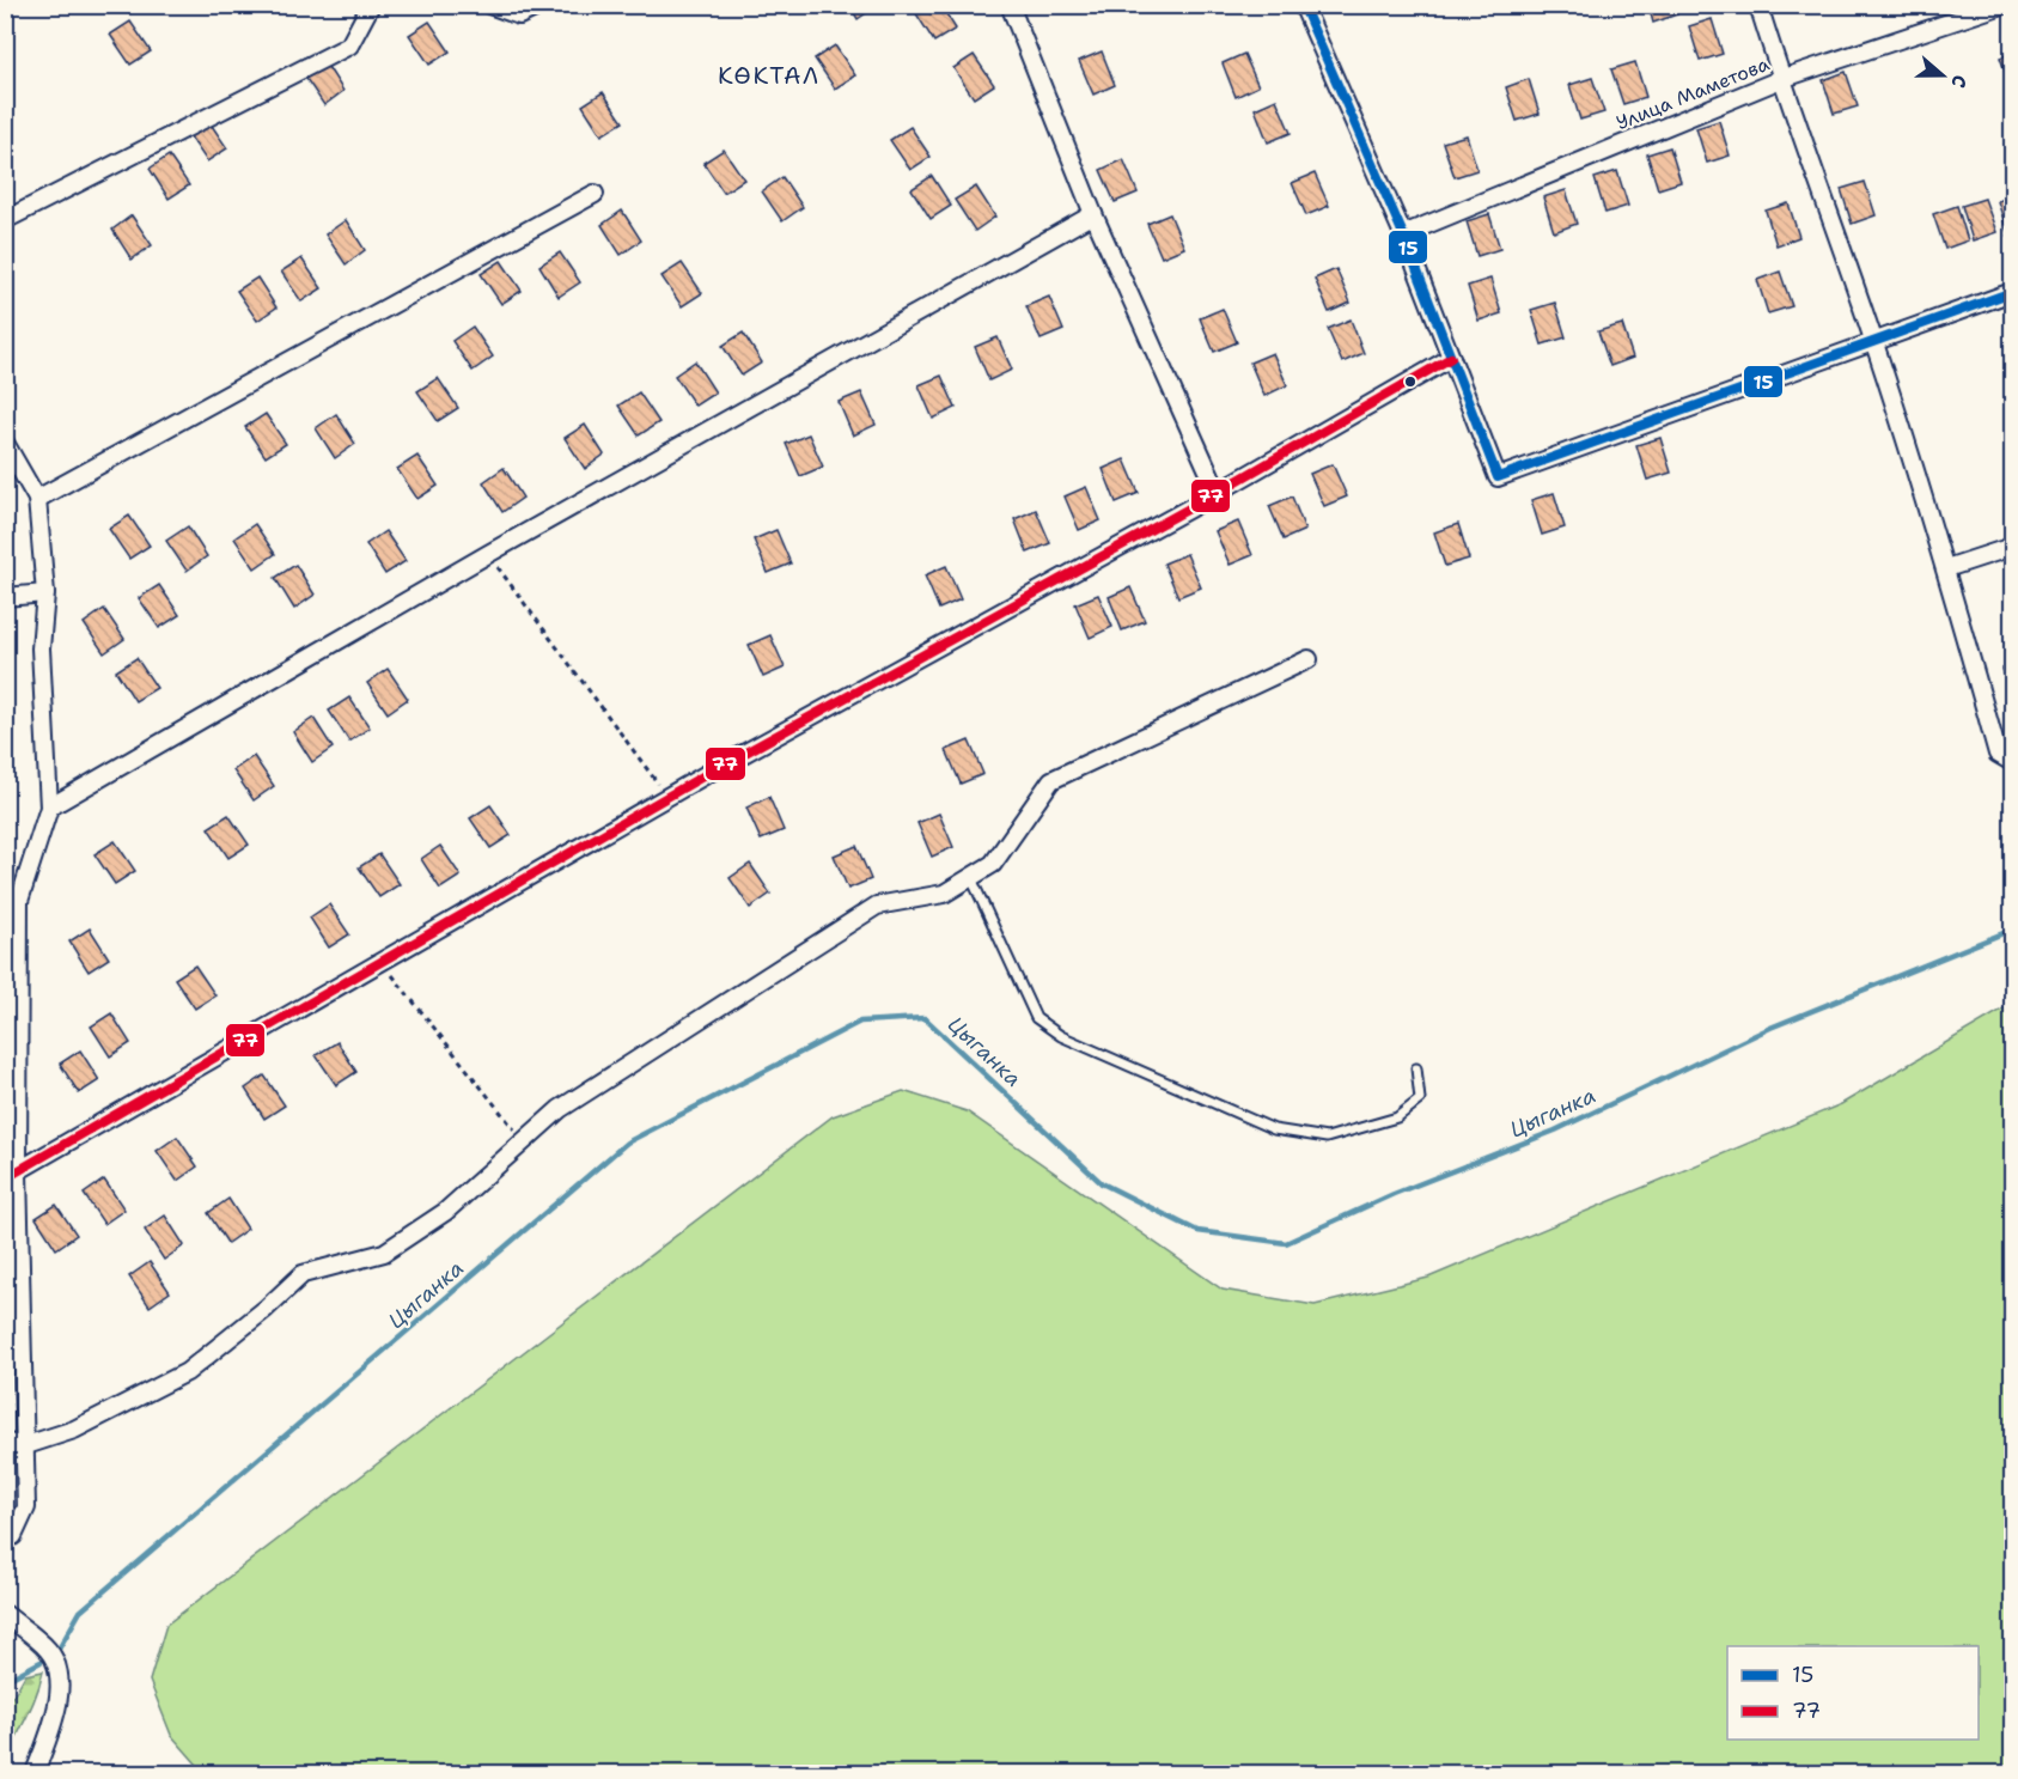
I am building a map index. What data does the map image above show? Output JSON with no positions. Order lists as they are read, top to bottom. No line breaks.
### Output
{"streets":{"street":["Улица Маметова"]},"districts":["КӨКТАЛ"],"water":["Цыганка"],"lines":["transit line 15","transit line 77"],"legend":["15","77"],"north":"right"}
